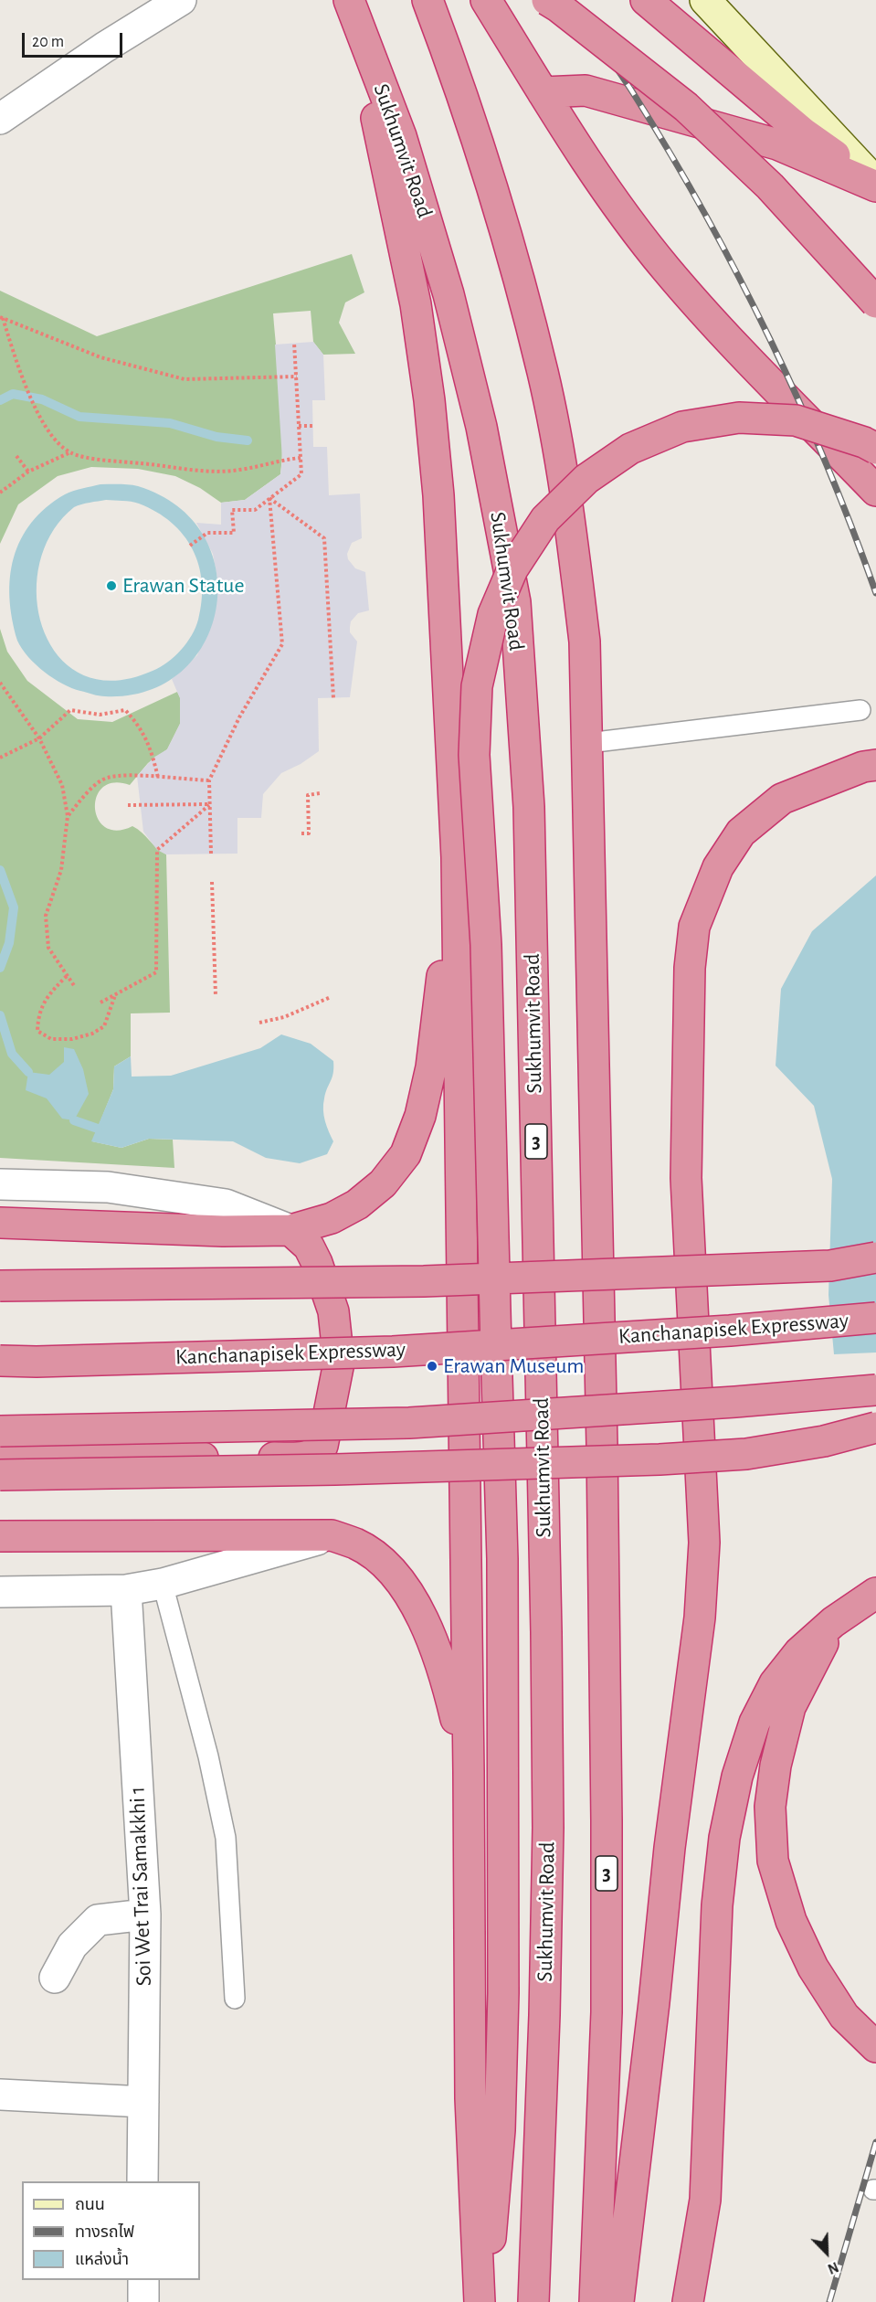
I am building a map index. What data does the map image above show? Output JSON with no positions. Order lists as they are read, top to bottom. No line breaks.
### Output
{"streets":{"highway":["Sukhumvit Road","3","Kanchanapisek Expressway"],"street":["Soi Wet Trai Samakkhi 1"]},"places":["Erawan Statue","Erawan Museum"],"legend":["ถนน","ทางรถไฟ","แหล่งน้ำ"],"scale_bar":"20 m","north":"bottom right"}
